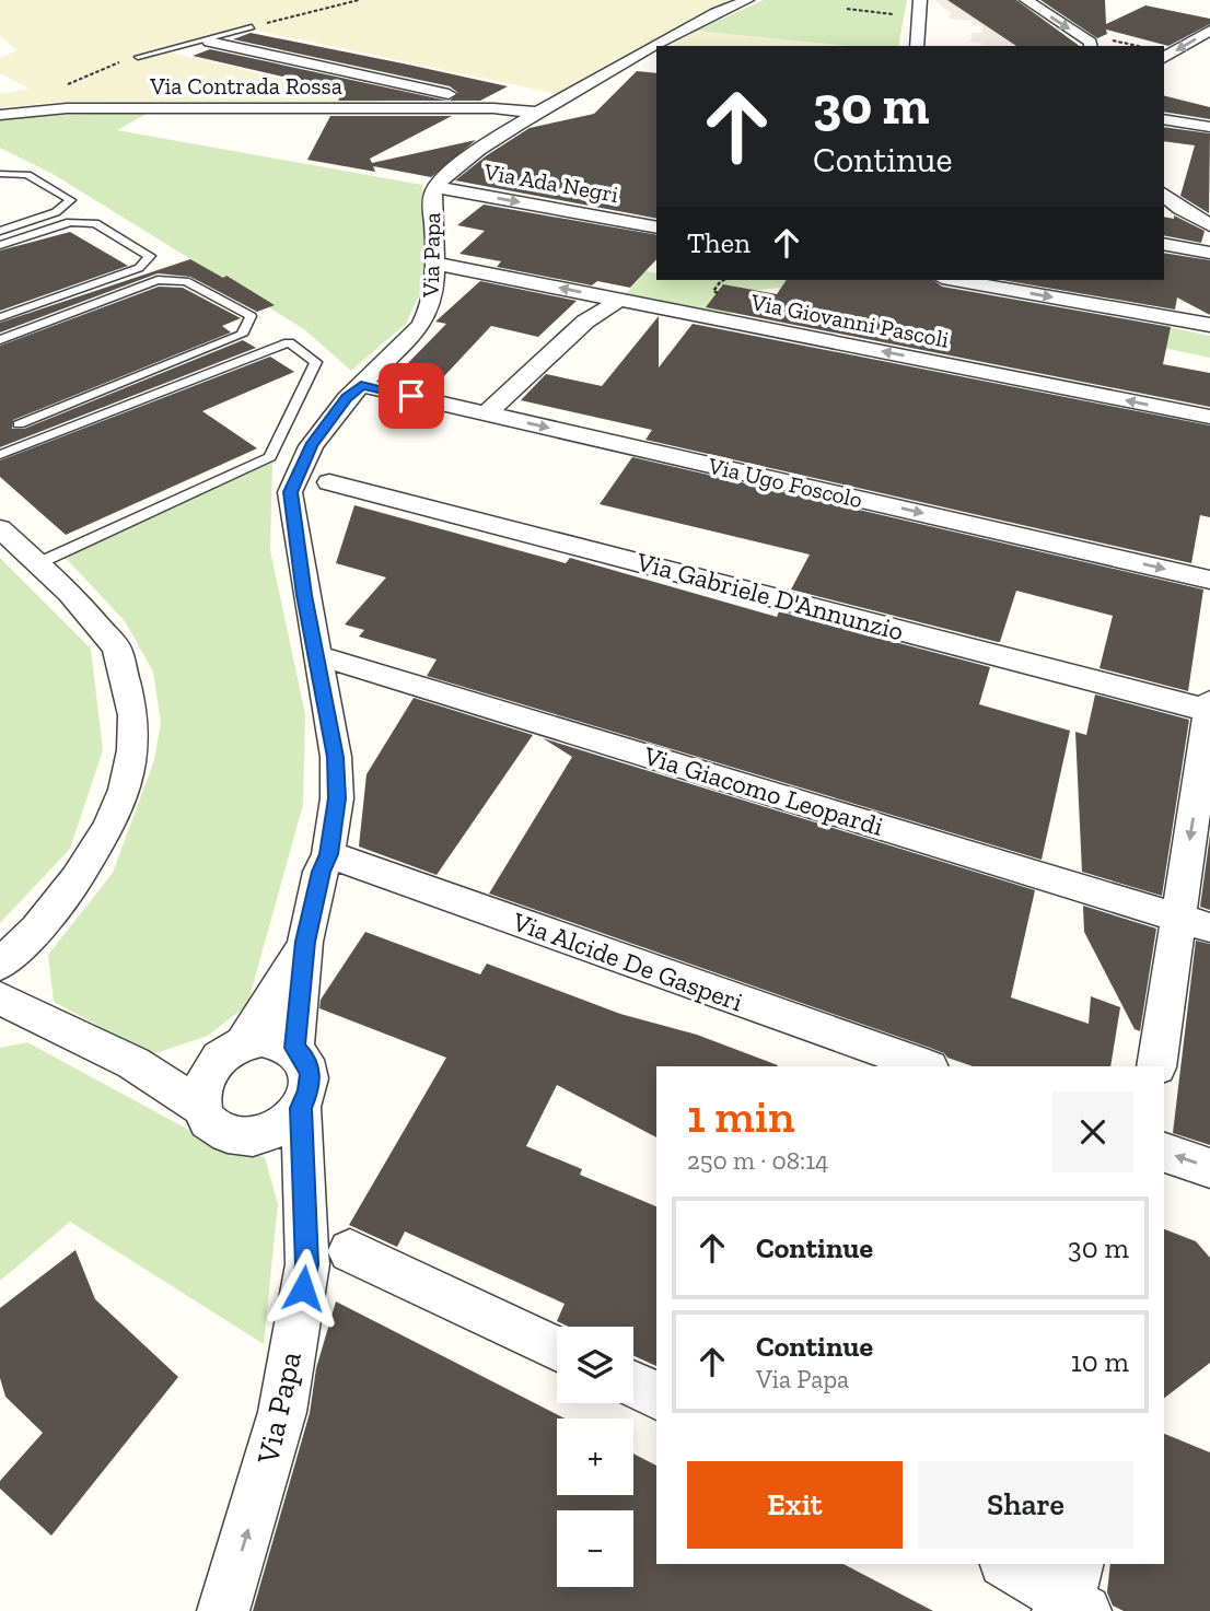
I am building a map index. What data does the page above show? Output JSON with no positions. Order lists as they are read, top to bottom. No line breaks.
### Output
{"streets":{"street":["Via Contrada Rossa","Via Ada Negri","Via Papa","Via Giovanni Pascoli","Via Ugo Foscolo","Via Gabriele D'Annunzio","Via Giacomo Leopardi","Via Alcide De Gasperi"]},"crossings":[["Via Contrada Rossa","Via Papa"],["Via Ada Negri","Via Papa"],["Via Papa","Via Giovanni Pascoli"],["Via Papa","Via Ugo Foscolo"],["Via Papa","Via Giacomo Leopardi"],["Via Papa","Via Alcide De Gasperi"]],"one_way":["Via Ada Negri"],"page":{"turn":["30 m","Continue"],"then":"Then","heading":["1 min","250 m · 08:14"],"list":[{"name":"Continue","value":"30 m"},{"name":"Continue","note":"Via Papa","value":"10 m"}],"map_buttons":["+","−"],"buttons":["Exit","Share"]}}
